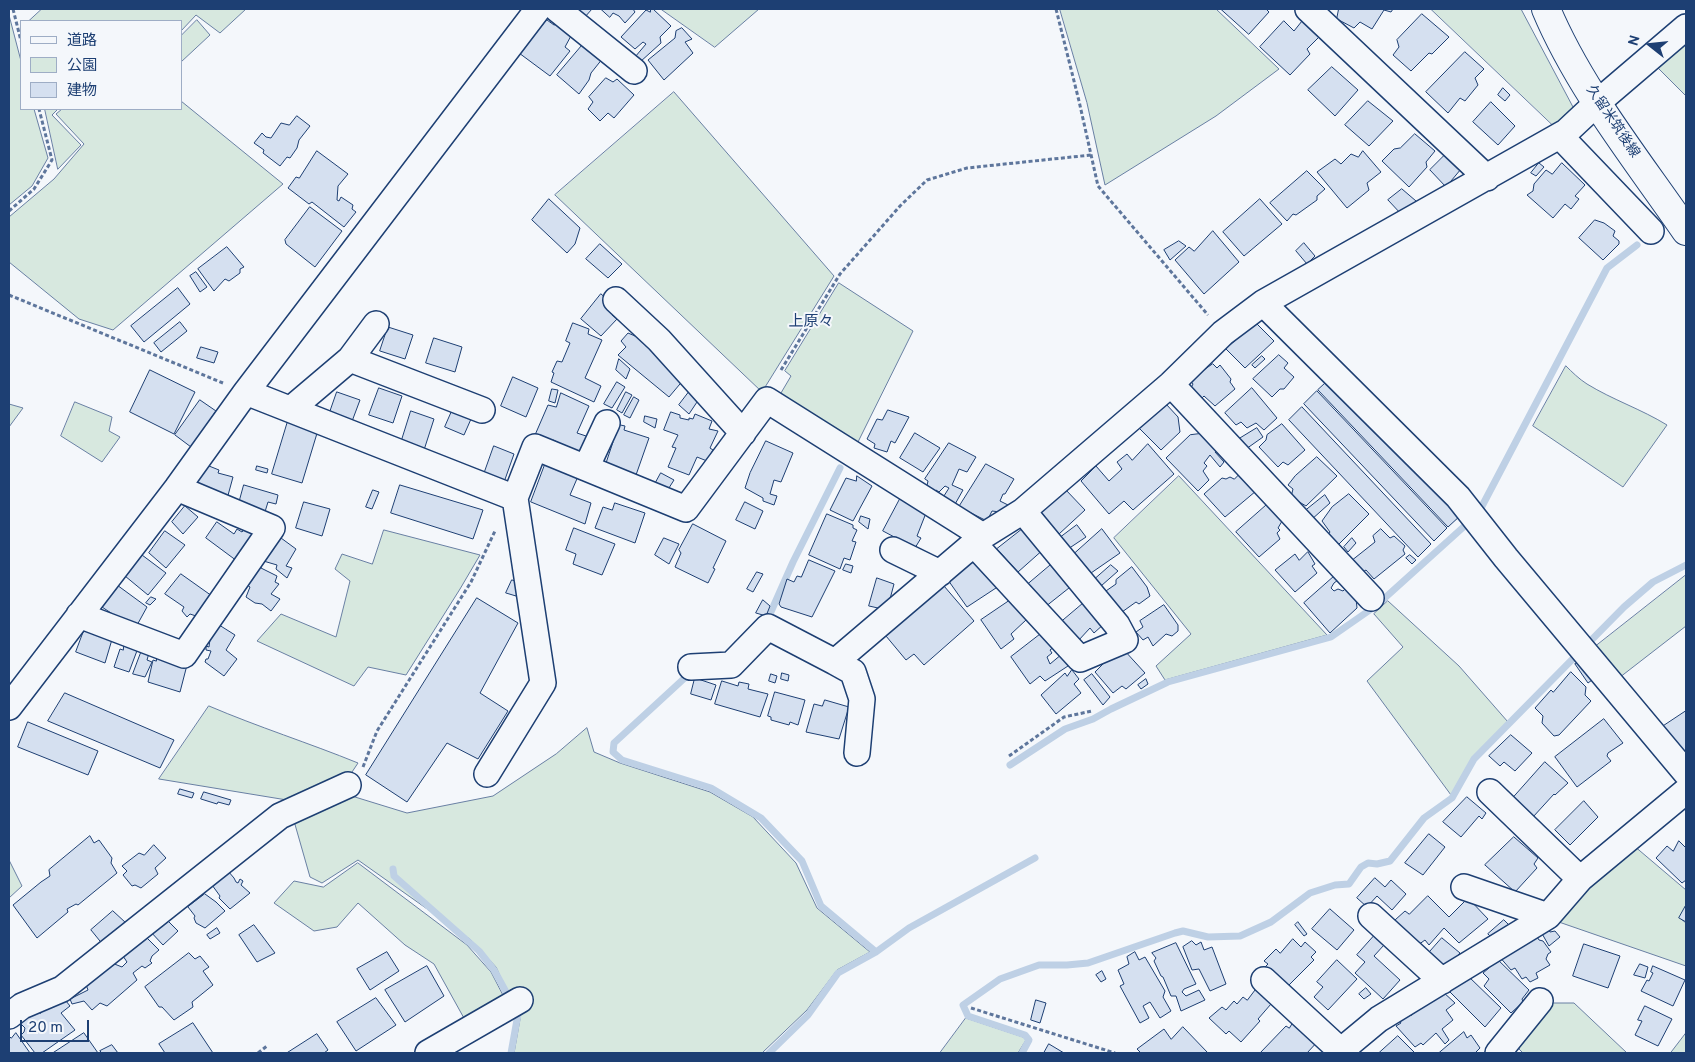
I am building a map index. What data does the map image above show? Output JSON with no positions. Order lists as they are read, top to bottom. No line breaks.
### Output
{"streets":{"main road":["久留米筑後線"]},"districts":["上原々"],"legend":["道路","公園","建物"],"scale_bar":"20 m","north":"left"}
